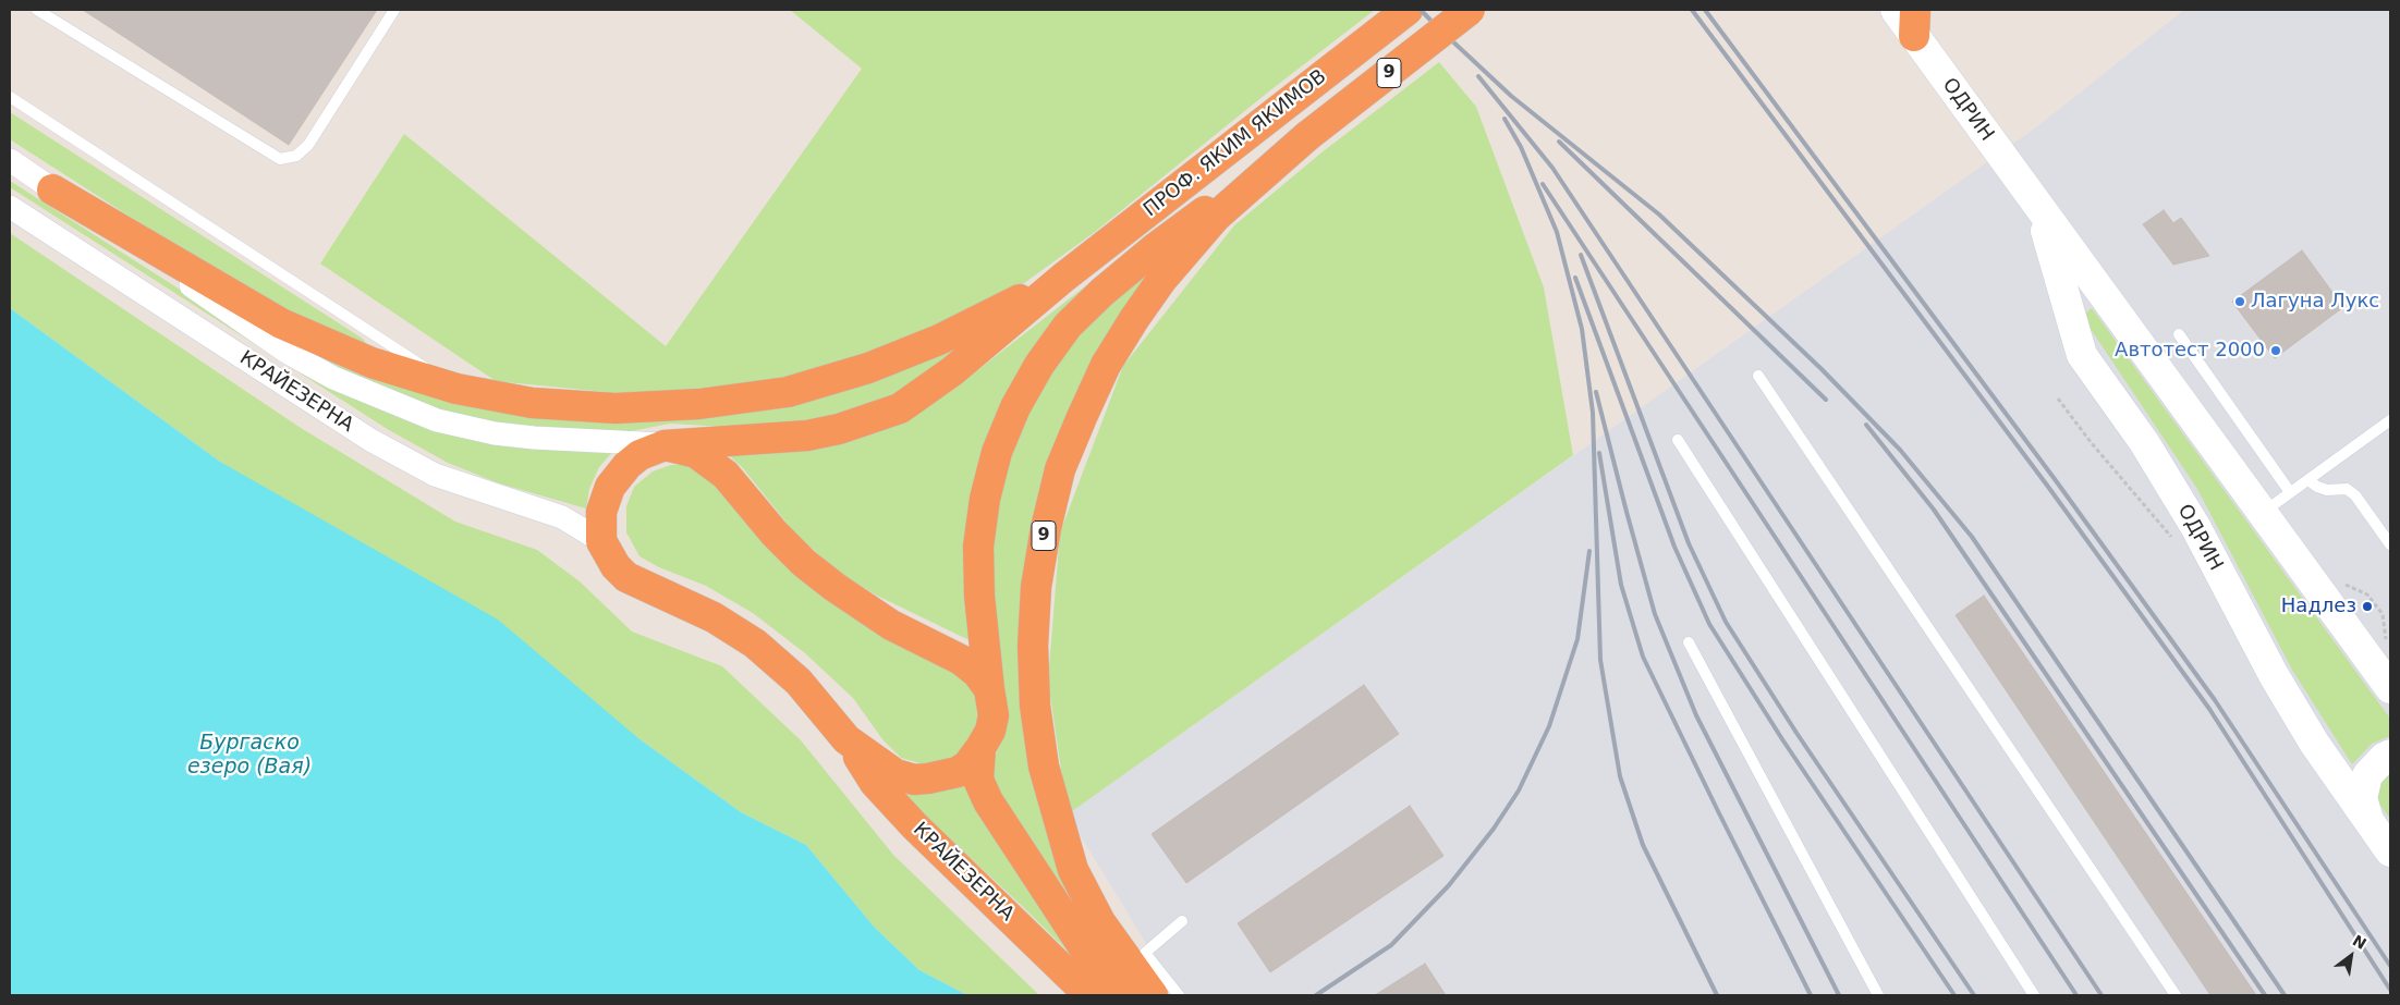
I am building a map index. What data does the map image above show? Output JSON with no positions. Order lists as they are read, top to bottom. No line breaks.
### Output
{"streets":{"highway":["9","ПРОФ. ЯКИМ ЯКИМОВ","КРАЙЕЗЕРНА"],"main road":["ОДРИН"]},"crossings":[["9","ПРОФ. ЯКИМ ЯКИМОВ"],["9","КРАЙЕЗЕРНА"]],"water":["Бургаско езеро (Вая)"],"places":["Лагуна Лукс","Автотест 2000","Надлез"],"north":"top right"}
